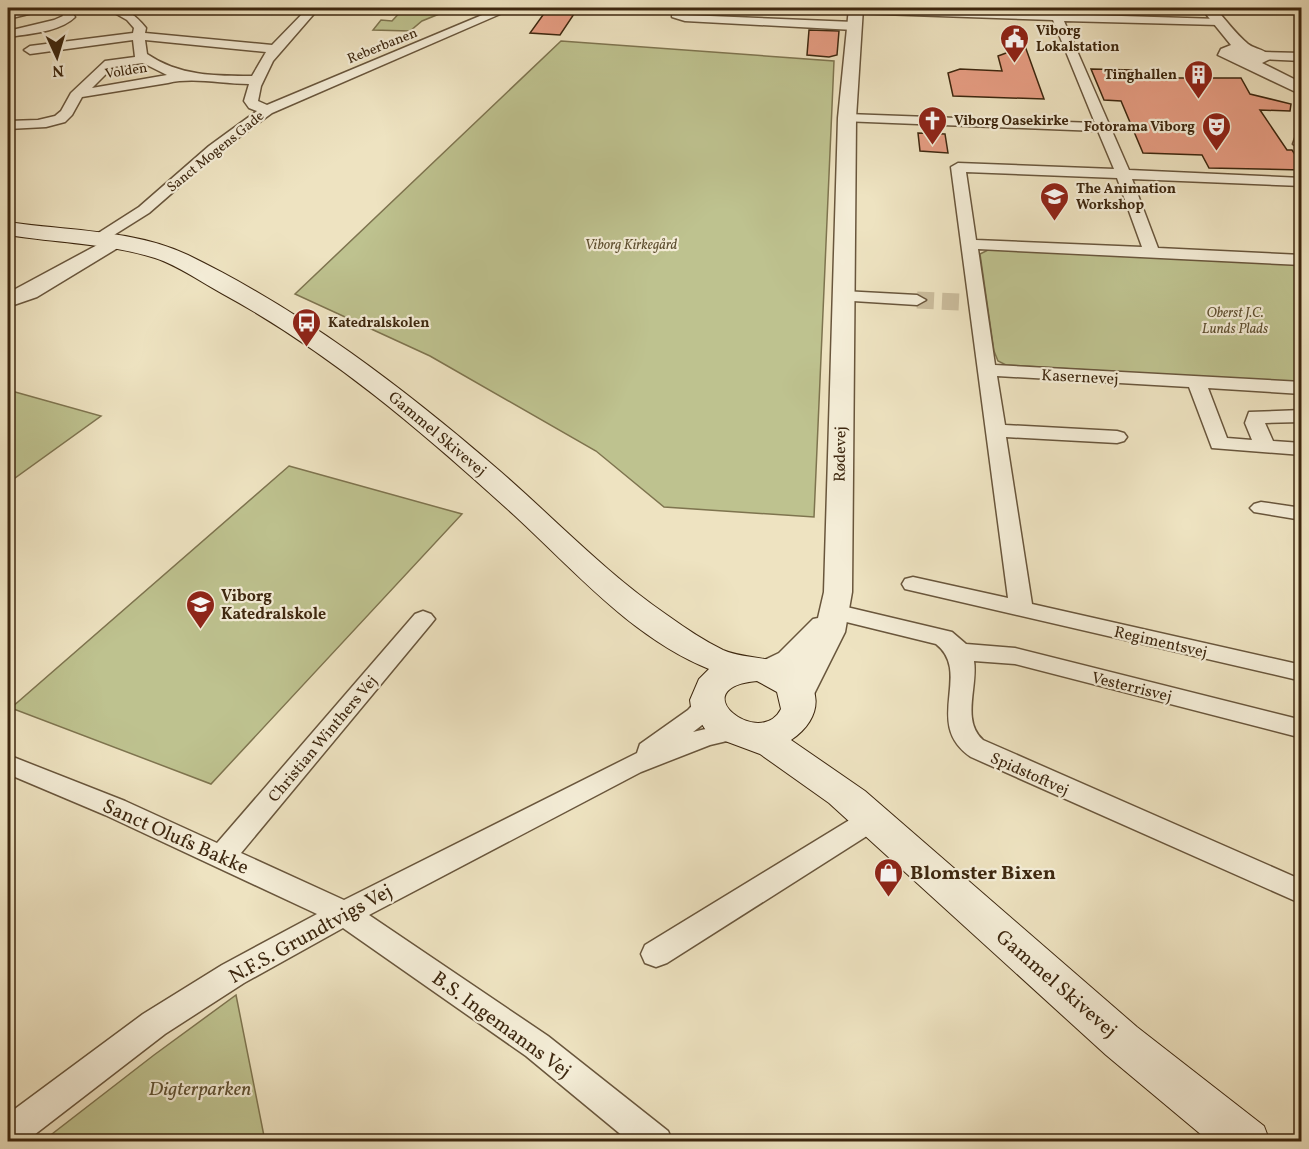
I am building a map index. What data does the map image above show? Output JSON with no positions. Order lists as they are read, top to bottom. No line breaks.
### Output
{"streets":{"main road":["Gammel Skivevej"],"street":["Reberbanen","Volden","Sanct Mogens Gade","Kasernevej","Rødevej","Regimentsvej","Vesterrisvej","Christian Winthers Vej","Spidstoftvej","Sanct Olufs Bakke","N.F.S. Grundtvigs Vej","B.S. Ingemanns Vej"]},"crossings":[["Reberbanen","Sanct Mogens Gade"],["Sanct Mogens Gade","Gammel Skivevej"],["Gammel Skivevej","Rødevej"],["Gammel Skivevej","N.F.S. Grundtvigs Vej"],["Rødevej","N.F.S. Grundtvigs Vej"],["Vesterrisvej","Spidstoftvej"],["Christian Winthers Vej","Sanct Olufs Bakke"],["Sanct Olufs Bakke","N.F.S. Grundtvigs Vej"],["Sanct Olufs Bakke","B.S. Ingemanns Vej"],["N.F.S. Grundtvigs Vej","B.S. Ingemanns Vej"]],"parks":["Viborg Kirkegård","Oberst J.C. Lunds Plads","Digterparken"],"places":{"public building":["Viborg Lokalstation"],"building":["Tinghallen"],"church":["Viborg Oasekirke"],"theatre":["Fotorama Viborg"],"school or university":["The Animation Workshop","Viborg Katedralskole"],"bus stop":["Katedralskolen"],"shop":["Blomster Bixen"]},"north":"bottom"}
